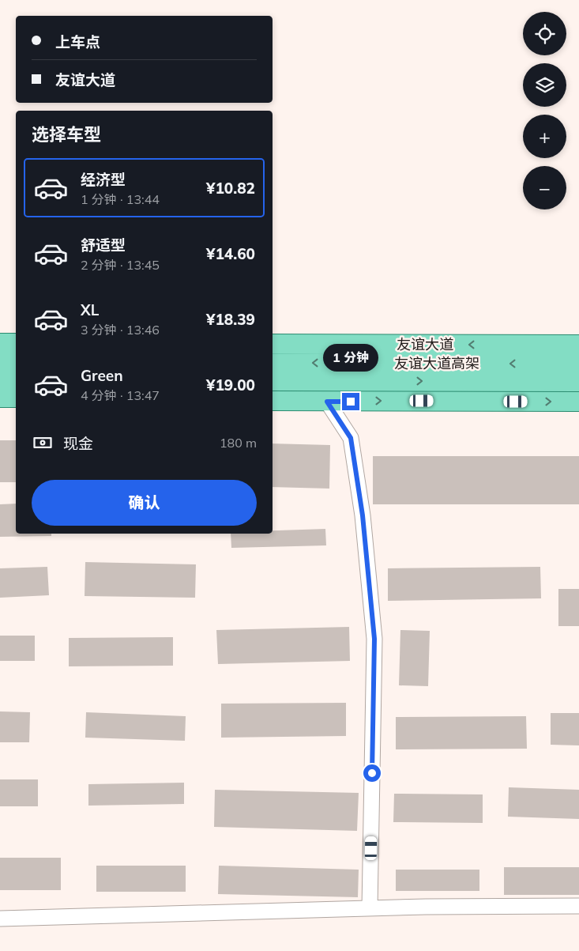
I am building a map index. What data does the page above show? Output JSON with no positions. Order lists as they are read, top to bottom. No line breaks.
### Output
{"streets":{"main road":["友谊大道","友谊大道高架"]},"page":{"map_buttons":["+","−"],"banner":["上车点","友谊大道"],"heading":"选择车型","list":[{"name":"经济型","note":"1 分钟 · 13:44","value":"¥10.82"},{"name":"舒适型","note":"2 分钟 · 13:45","value":"¥14.60"},{"name":"XL","note":"3 分钟 · 13:46","value":"¥18.39"},{"name":"Green","note":"4 分钟 · 13:47","value":"¥19.00"}],"bubble":"1 分钟","pay":["现金","180 m"],"buttons":"确认"}}
